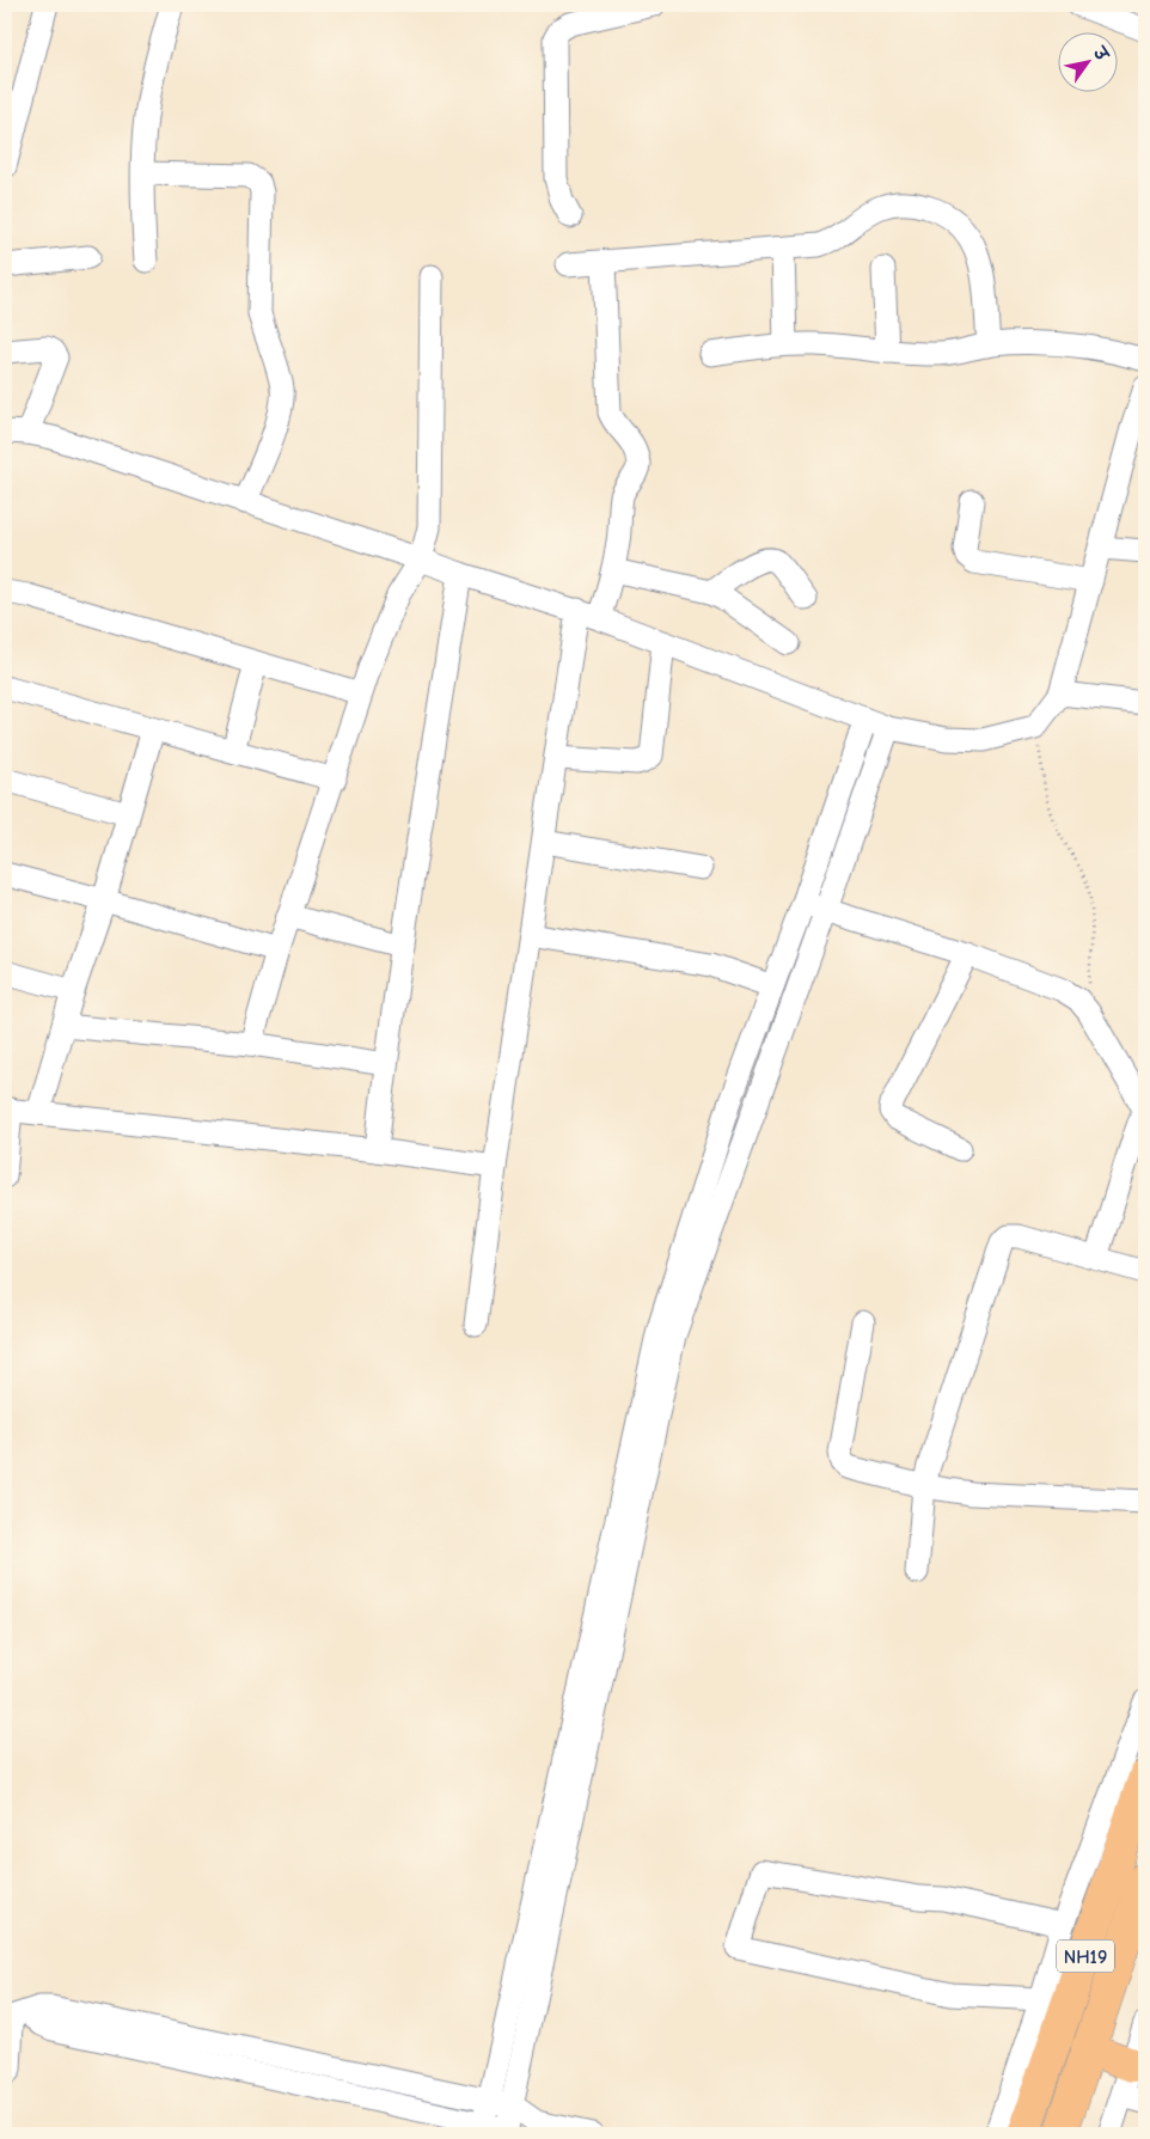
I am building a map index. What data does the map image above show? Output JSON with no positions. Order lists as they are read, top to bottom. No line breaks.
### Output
{"streets":{"highway":["NH19"]},"north":"top right"}
